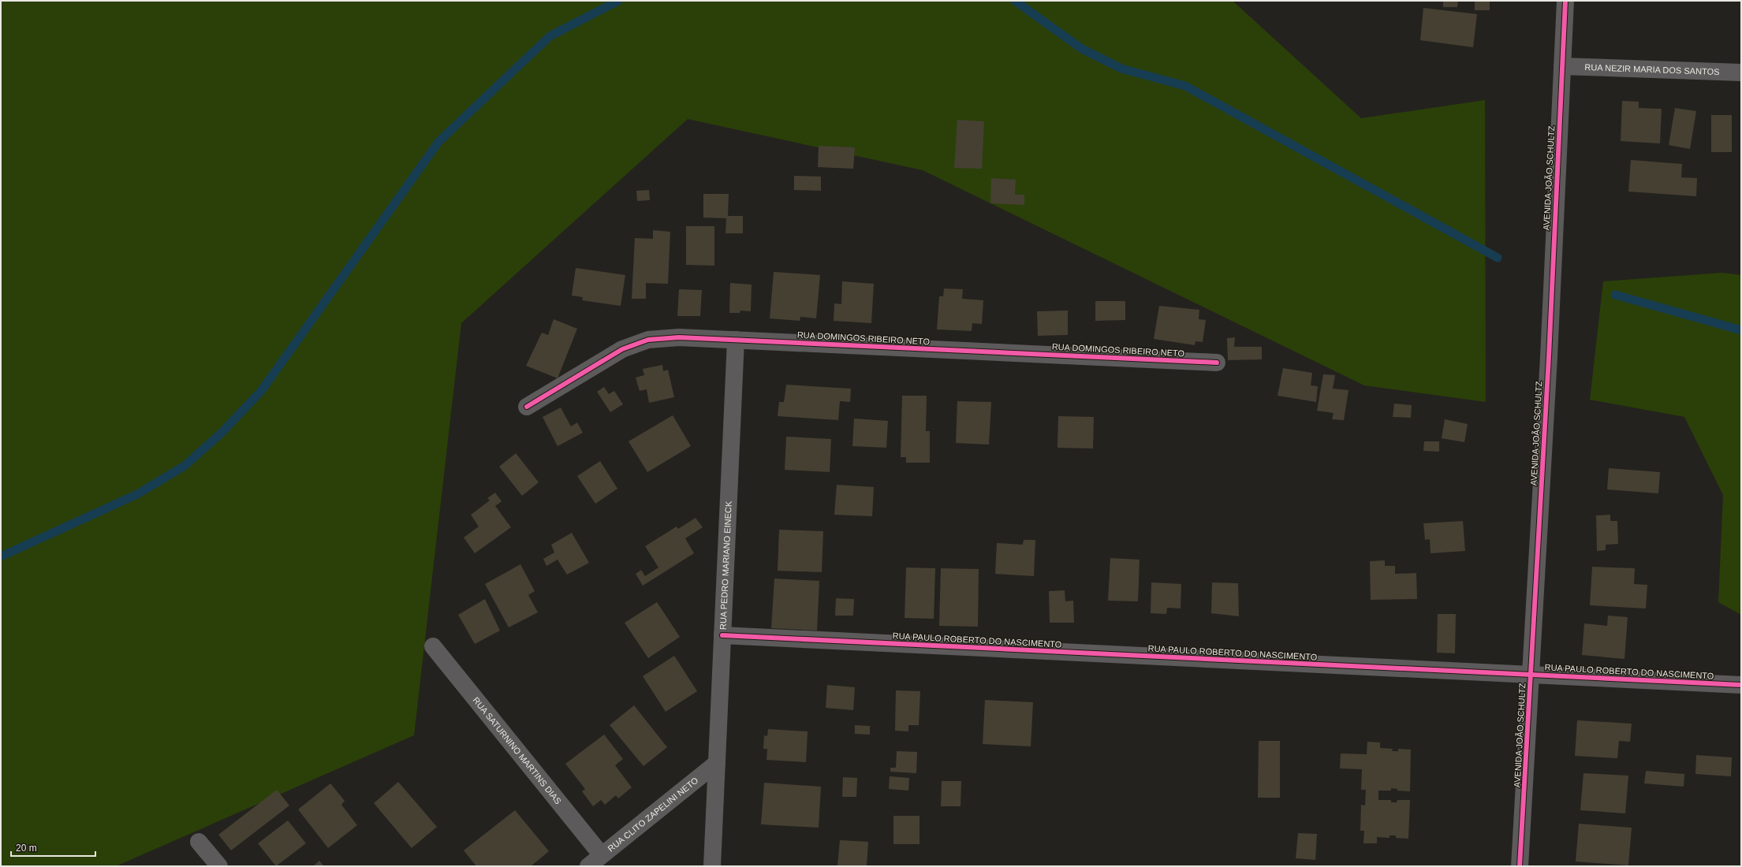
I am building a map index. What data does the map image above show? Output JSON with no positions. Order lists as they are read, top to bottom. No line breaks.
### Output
{"streets":{"street":["RUA NEZIR MARIA DOS SANTOS","AVENIDA JOÃO SCHULTZ","RUA DOMINGOS RIBEIRO NETO","RUA PEDRO MARIANO EINECK","RUA PAULO ROBERTO DO NASCIMENTO","RUA SATURNINO MARTINS DIAS","RUA CLITO ZAPELINI NETO"]},"crossings":[["RUA NEZIR MARIA DOS SANTOS","AVENIDA JOÃO SCHULTZ"],["AVENIDA JOÃO SCHULTZ","RUA PAULO ROBERTO DO NASCIMENTO"],["RUA DOMINGOS RIBEIRO NETO","RUA PEDRO MARIANO EINECK"],["RUA PEDRO MARIANO EINECK","RUA PAULO ROBERTO DO NASCIMENTO"],["RUA PEDRO MARIANO EINECK","RUA CLITO ZAPELINI NETO"],["RUA SATURNINO MARTINS DIAS","RUA CLITO ZAPELINI NETO"]],"scale_bar":"20 m"}
